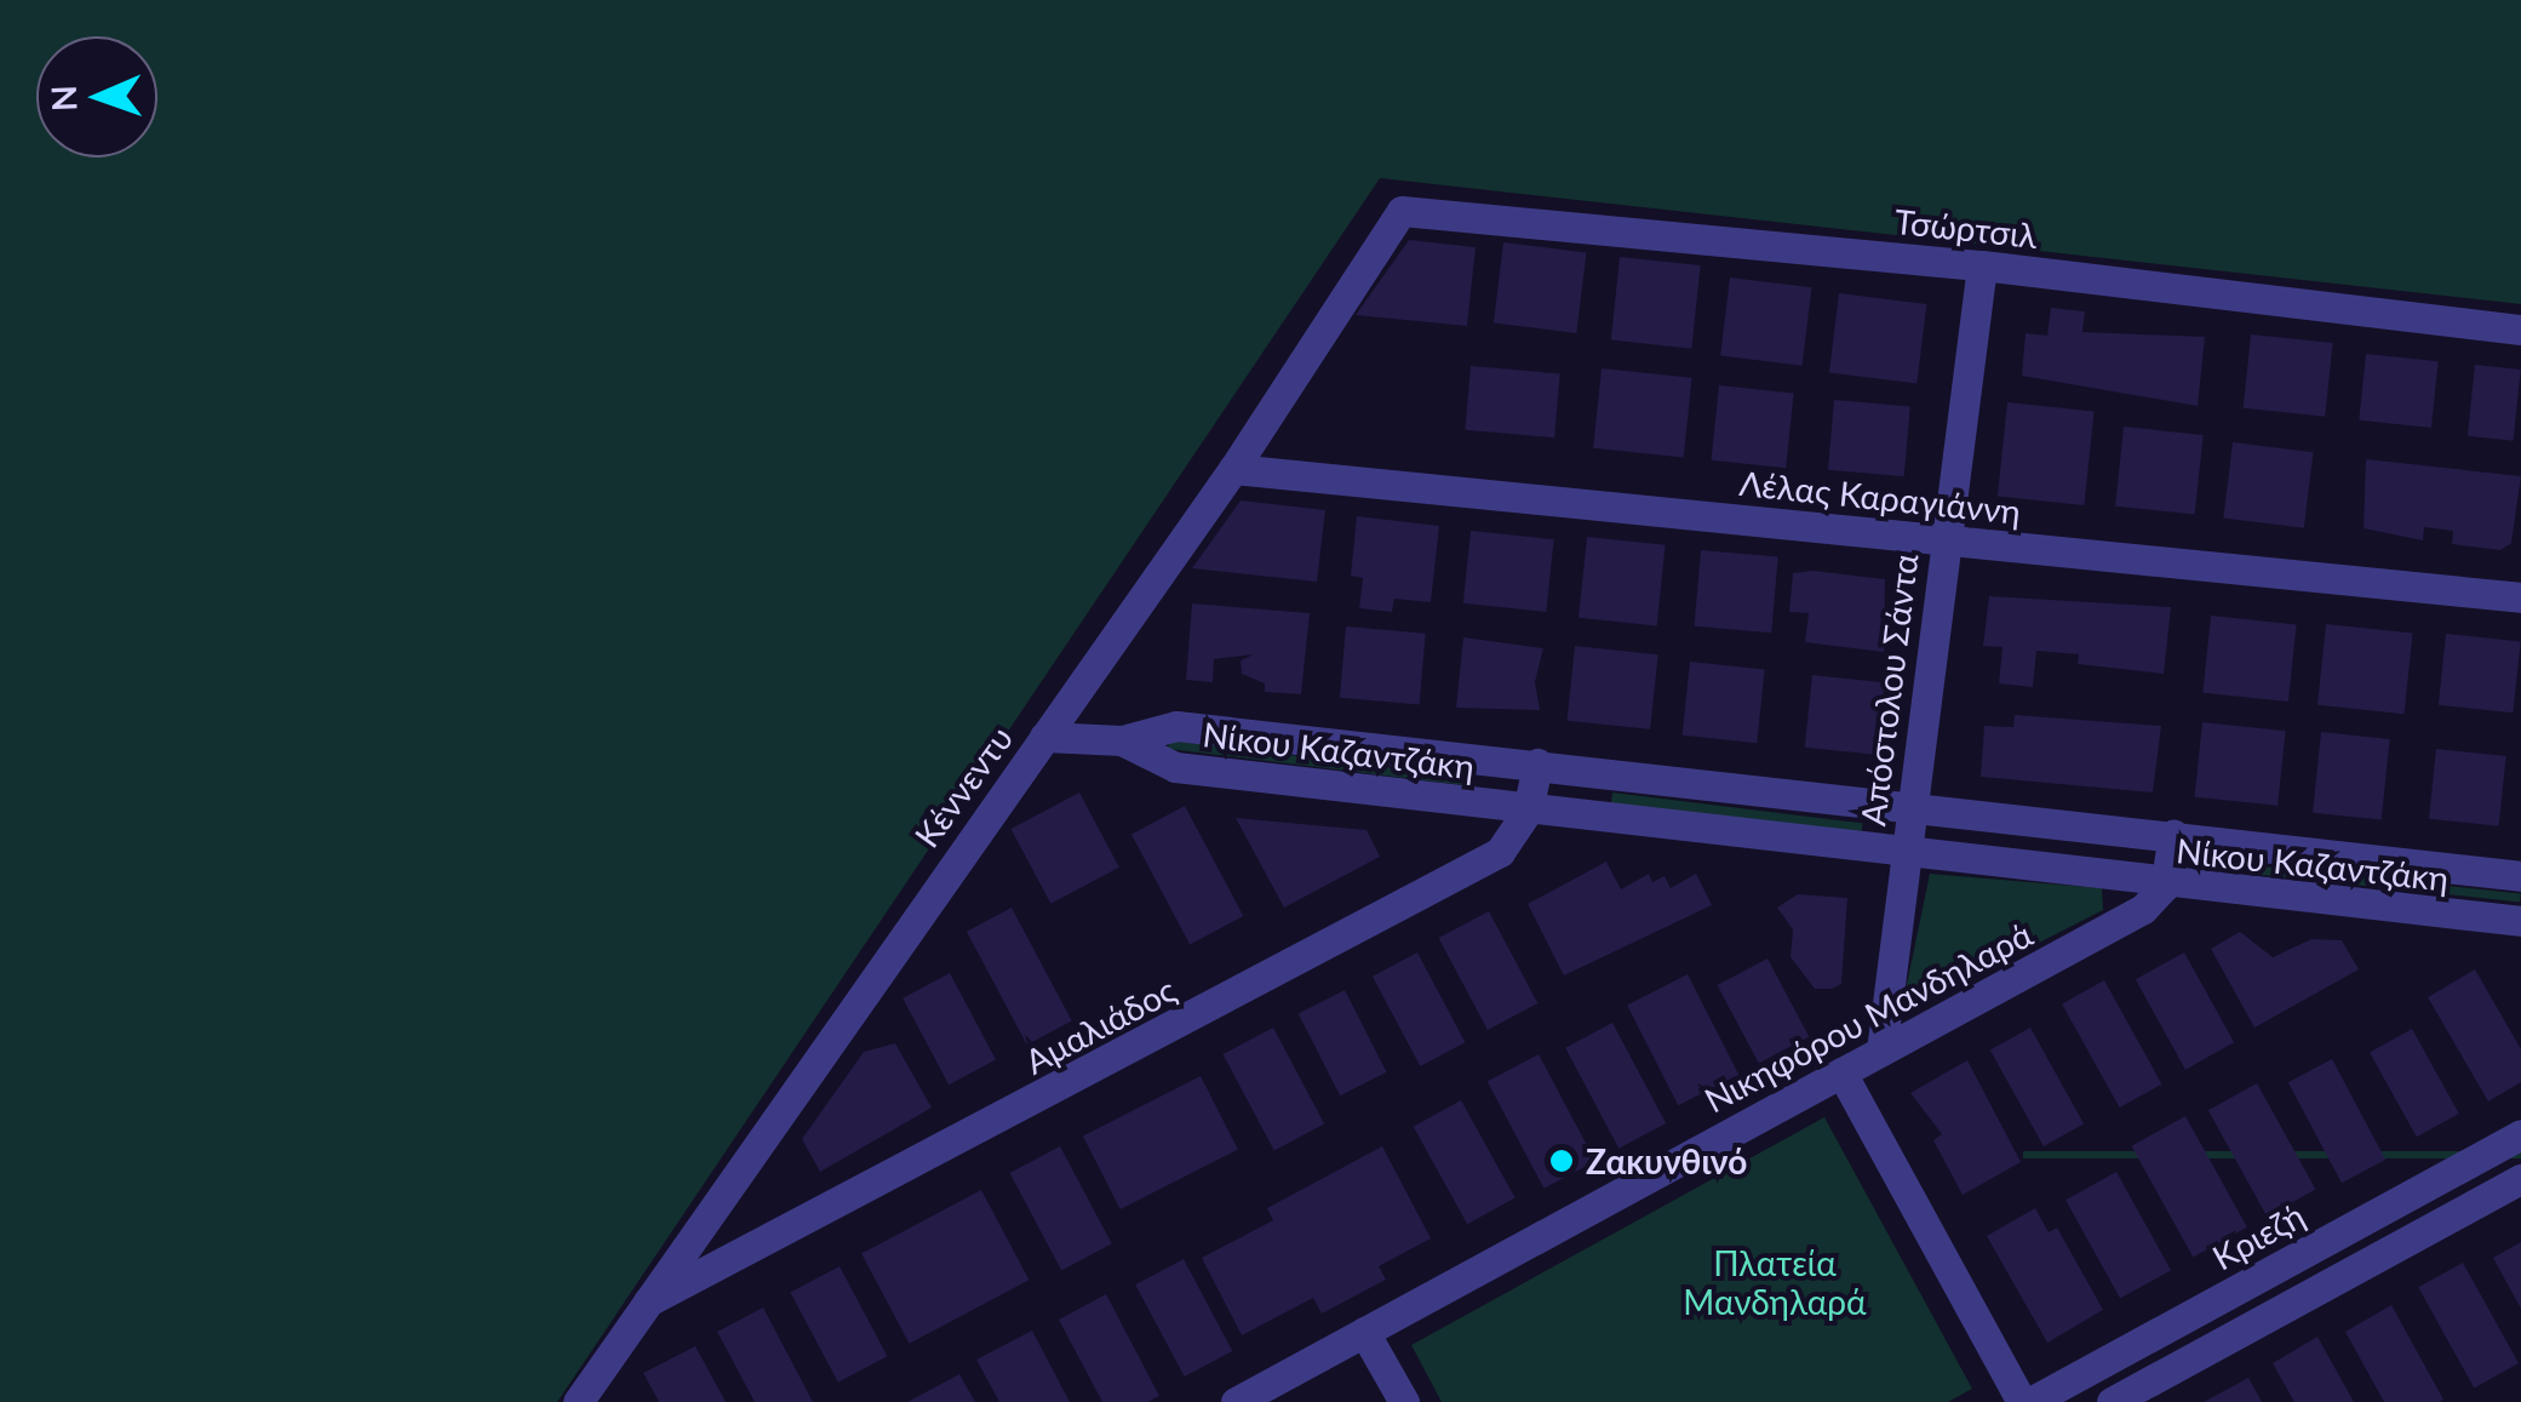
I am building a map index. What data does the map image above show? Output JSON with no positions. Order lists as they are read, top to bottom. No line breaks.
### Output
{"streets":{"street":["Τσώρτσιλ","Λέλας Καραγιάννη","Απόστολου Σάντα","Νίκου Καζαντζάκη","Κέννεντυ","Νικηφόρου Μανδηλαρά","Αμαλιάδος","Κριεζή"]},"crossings":[["Τσώρτσιλ","Απόστολου Σάντα"],["Τσώρτσιλ","Κέννεντυ"],["Λέλας Καραγιάννη","Απόστολου Σάντα"],["Λέλας Καραγιάννη","Κέννεντυ"],["Απόστολου Σάντα","Νίκου Καζαντζάκη"],["Απόστολου Σάντα","Νικηφόρου Μανδηλαρά"],["Νίκου Καζαντζάκη","Νικηφόρου Μανδηλαρά"],["Νίκου Καζαντζάκη","Αμαλιάδος"],["Κέννεντυ","Αμαλιάδος"]],"parks":["Πλατεία Μανδηλαρά"],"places":["Ζακυνθινό"],"north":"left"}
